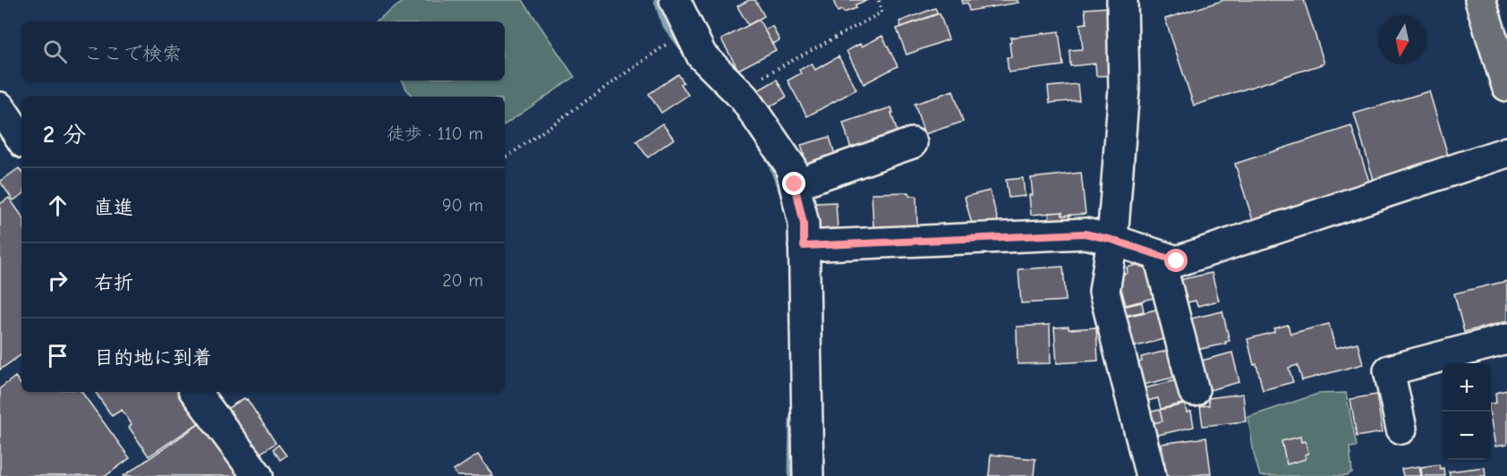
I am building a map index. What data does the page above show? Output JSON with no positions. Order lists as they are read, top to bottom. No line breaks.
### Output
{"north":"bottom","page":{"search":"ここで検索","heading":["2 分","徒歩 · 110 m"],"list":[["直進","90 m"],["右折","20 m"],"目的地に到着"],"map_buttons":["+","−"]}}
